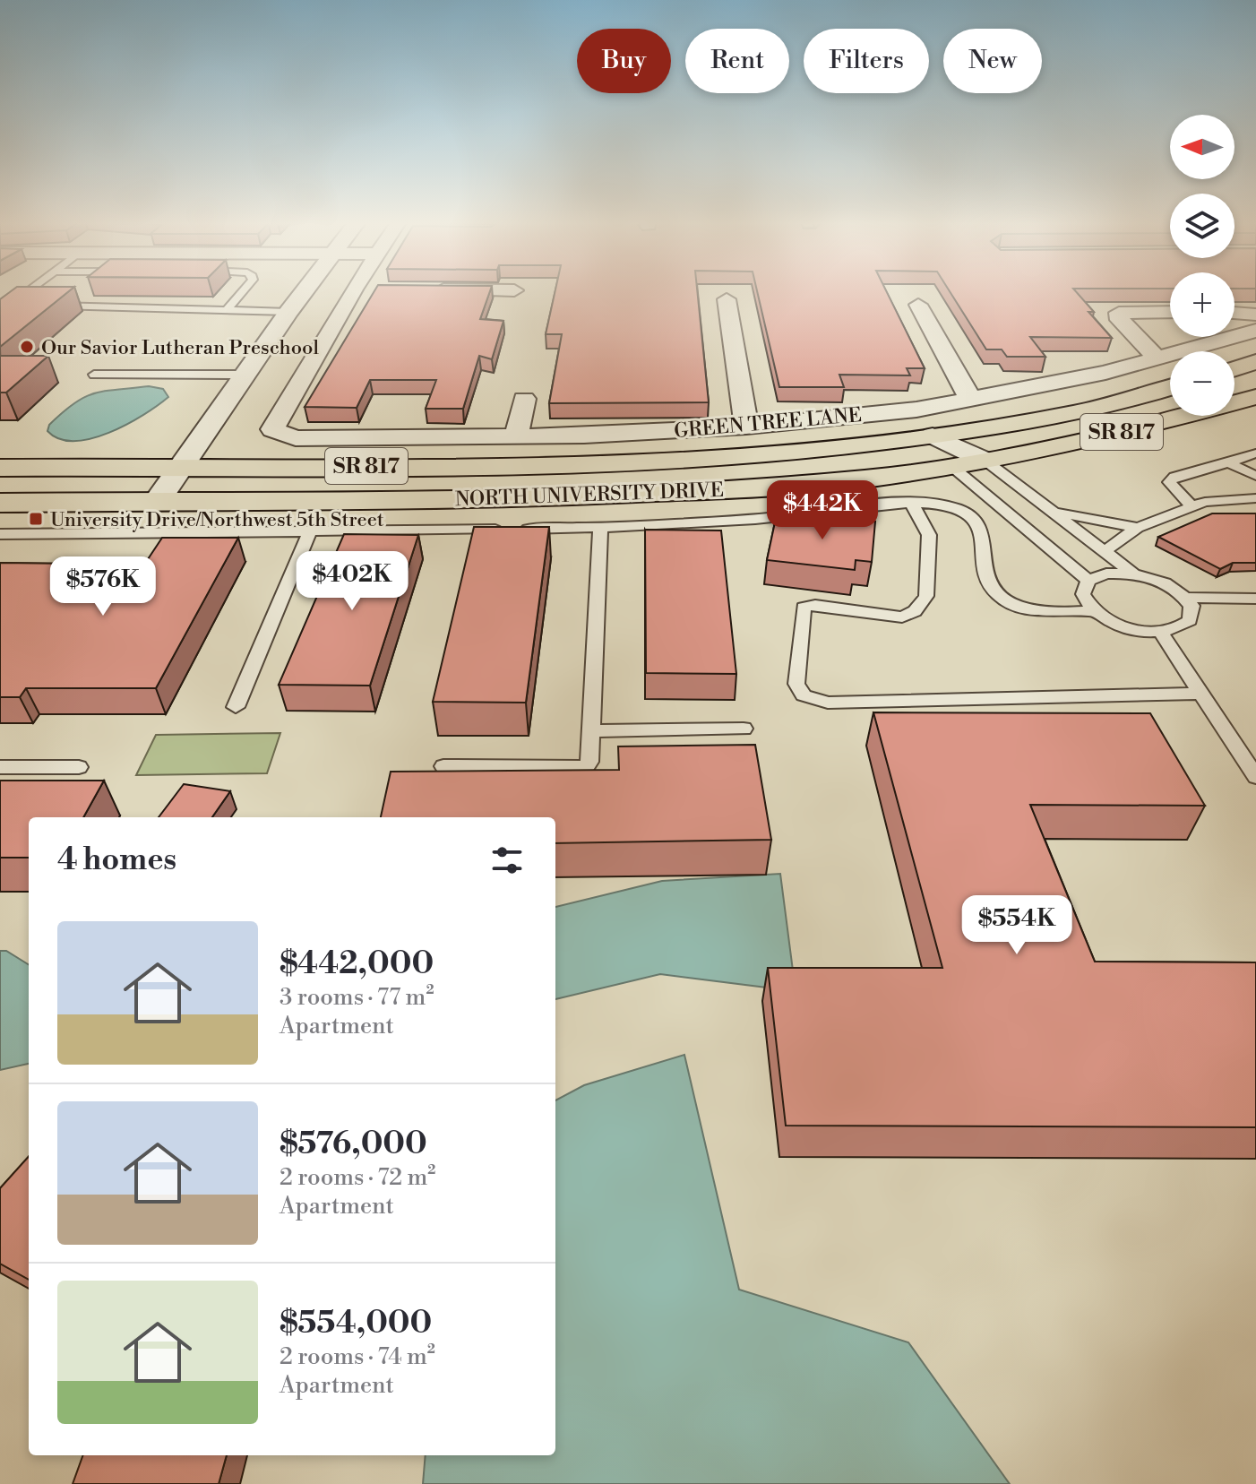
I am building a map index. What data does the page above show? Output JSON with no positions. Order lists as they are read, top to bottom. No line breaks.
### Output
{"streets":{"main road":["SR 817","NORTH UNIVERSITY DRIVE"],"street":["GREEN TREE LANE"]},"places":{"other":["Our Savior Lutheran Preschool"],"transit":["University Drive/Northwest 5th Street"]},"north":"left","page":{"chip":["Buy","Rent","Filters","New"],"map_buttons":["+","−"],"price":["$442K","$402K","$576K","$554K"],"heading":"4 homes","list":[{"name":"$442,000","note":"3 rooms · 77 m² · Apartment"},{"name":"$576,000","note":"2 rooms · 72 m² · Apartment"},{"name":"$554,000","note":"2 rooms · 74 m² · Apartment"}]}}
